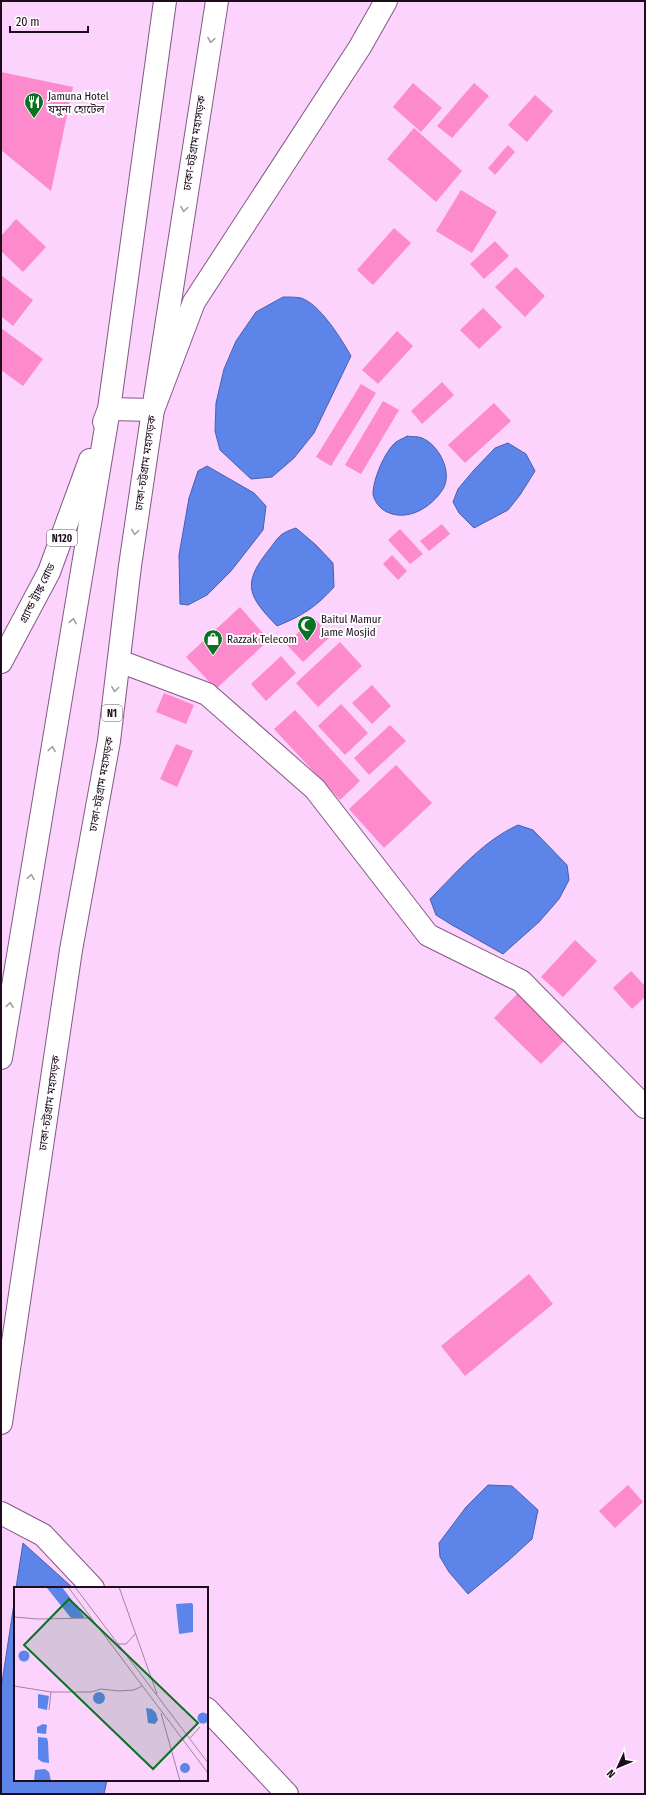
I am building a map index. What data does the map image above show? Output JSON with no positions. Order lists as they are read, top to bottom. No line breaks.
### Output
{"streets":{"main road":["ঢাকা-চট্টগ্রাম মহাসড়ক","N120","গ্র্যান্ড ট্রাঙ্ক রোড","N1"]},"places":{"restaurant":["Jamuna Hotel যমুনা হোটেল"],"mosque":["Baitul Mamur Jame Mosjid"],"shop":["Razzak Telecom"]},"scale_bar":"20 m","north":"bottom left"}
